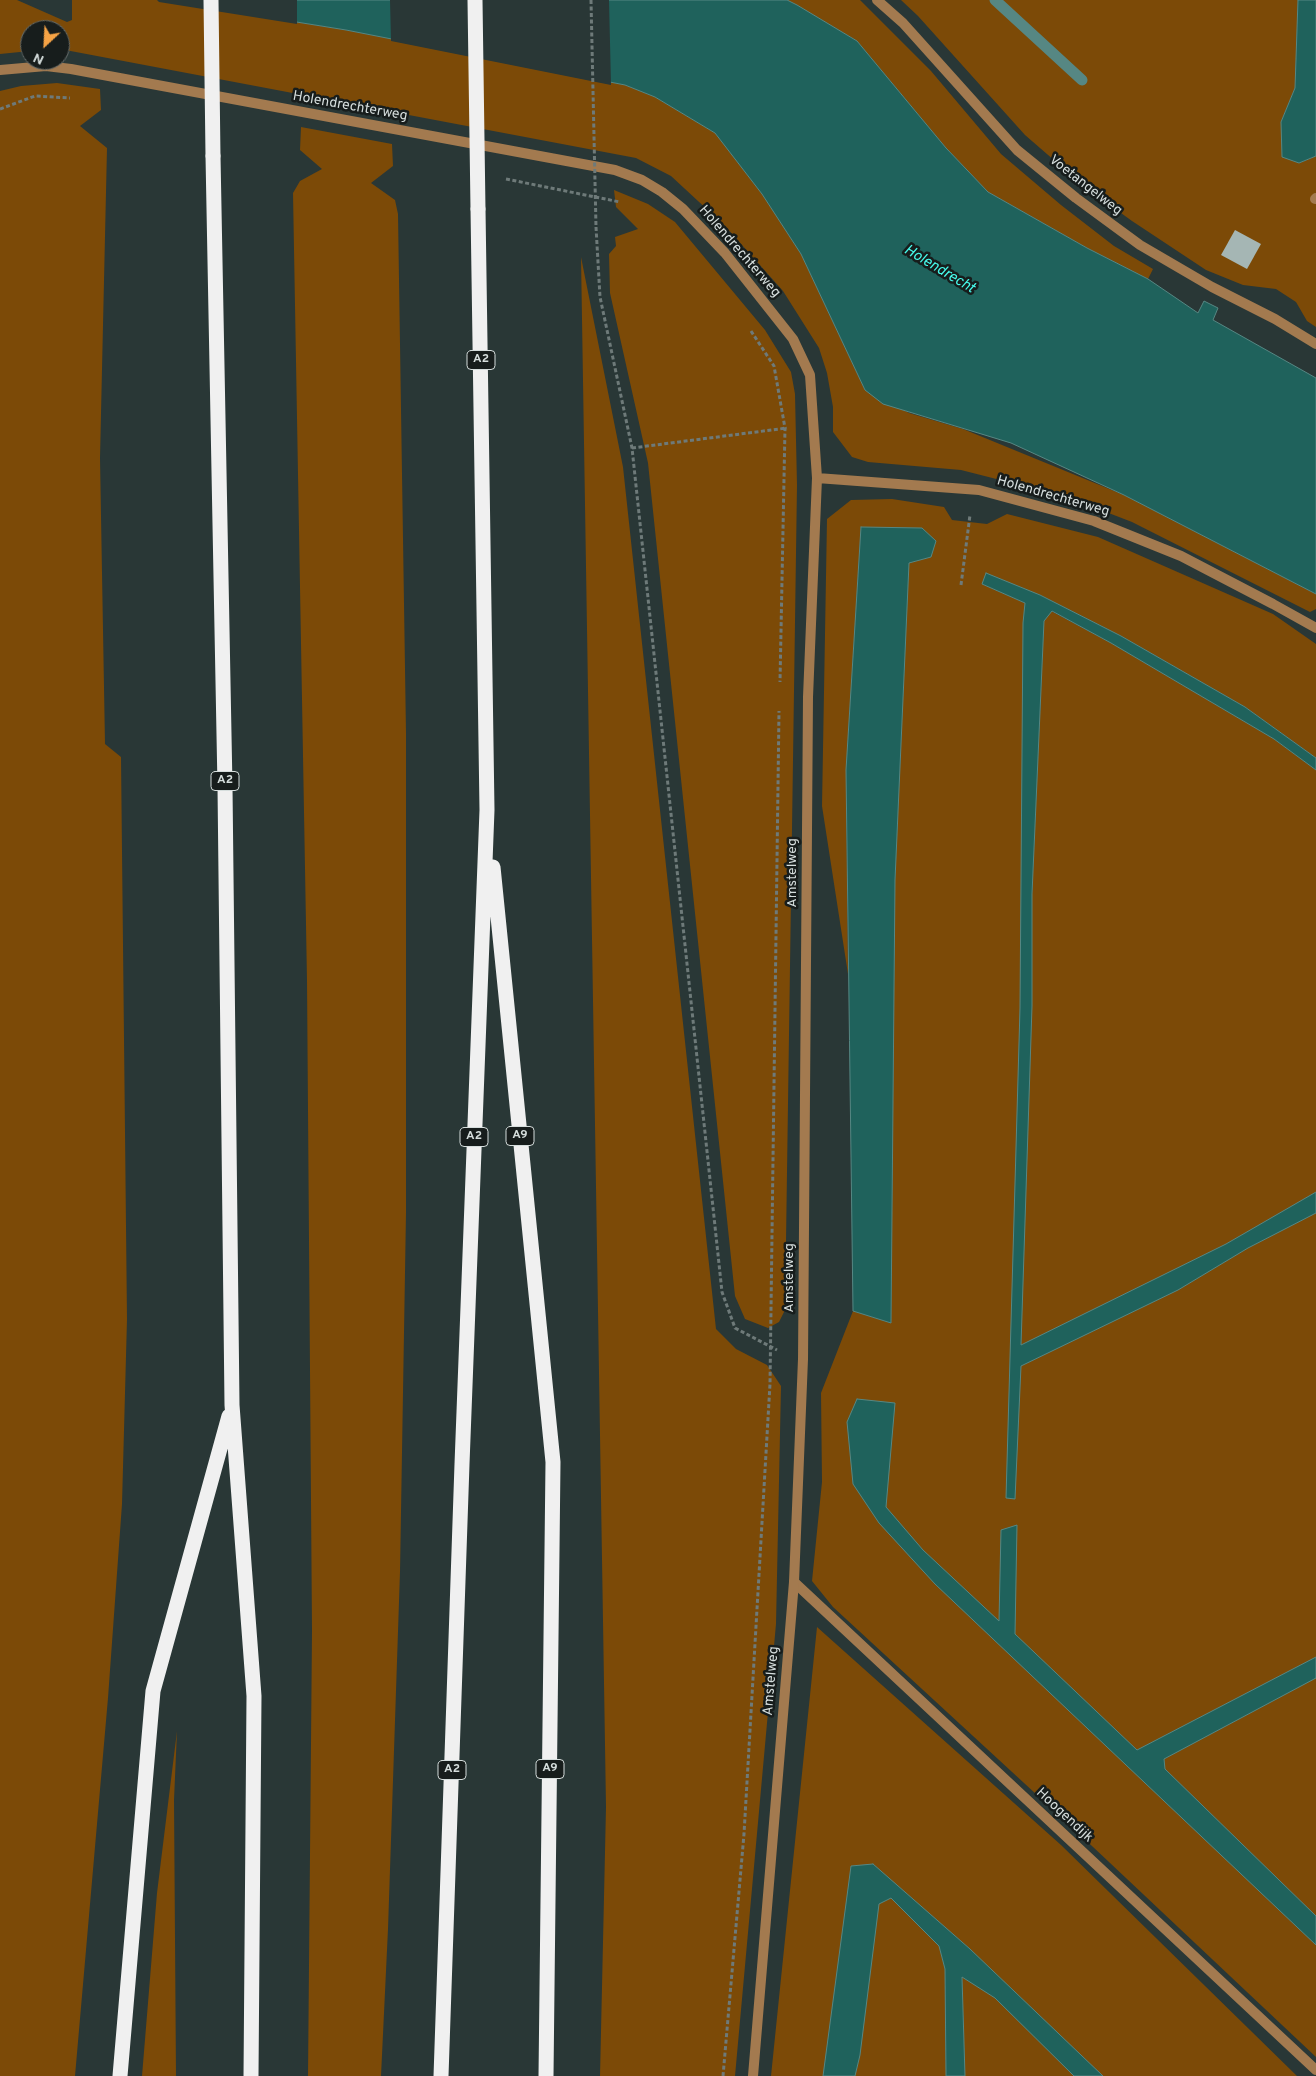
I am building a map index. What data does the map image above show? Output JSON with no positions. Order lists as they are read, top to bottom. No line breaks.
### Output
{"streets":{"highway":["A2","A9"],"street":["Holendrechterweg","Voetangelweg","Amstelweg","Hoogendijk"]},"crossings":[["Holendrechterweg","Amstelweg"],["A2","A9"],["Amstelweg","Hoogendijk"]],"water":["Holendrecht"],"north":"bottom left"}
